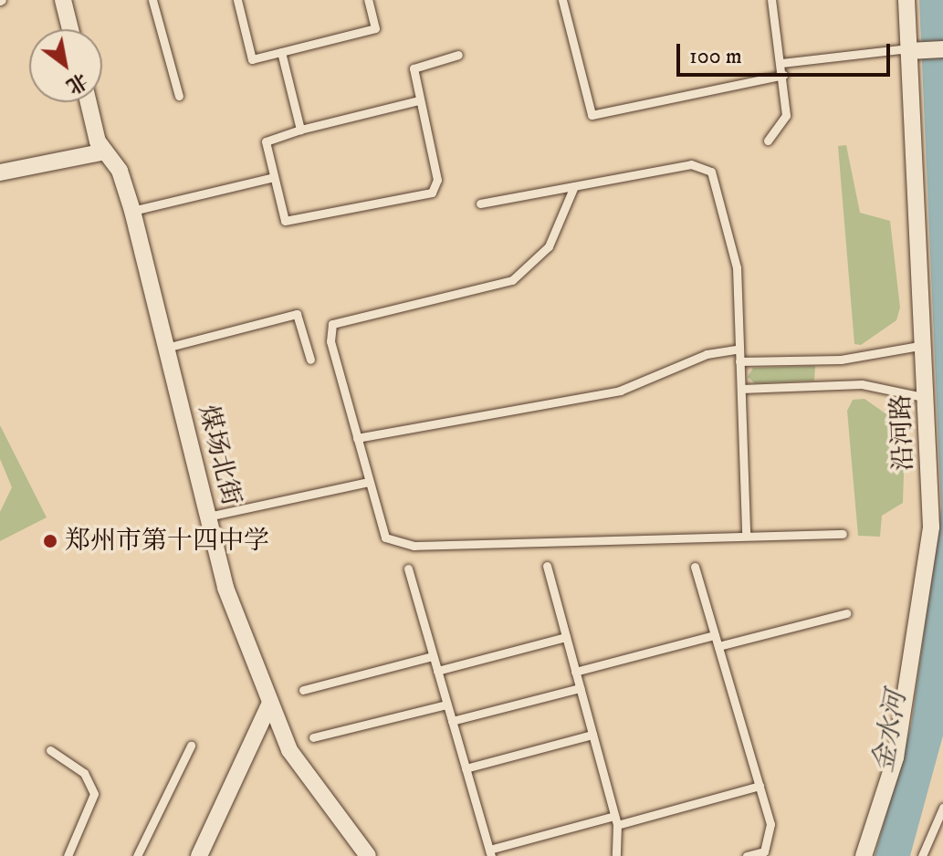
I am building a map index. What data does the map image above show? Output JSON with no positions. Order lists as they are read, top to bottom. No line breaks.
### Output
{"streets":{"street":["沿河路","煤场北街"]},"water":["金水河"],"places":["郑州市第十四中学"],"scale_bar":"100 m","north":"bottom right"}
